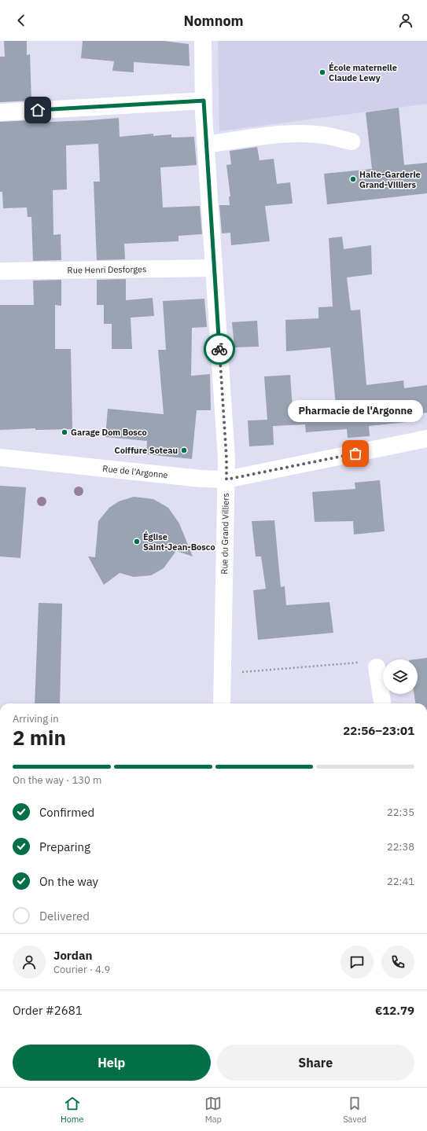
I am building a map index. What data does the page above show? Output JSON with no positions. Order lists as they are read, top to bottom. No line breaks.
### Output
{"streets":{"street":["Rue Henri Desforges","Rue de l'Argonne","Rue du Grand Villiers"]},"crossings":[["Rue Henri Desforges","Rue du Grand Villiers"],["Rue de l'Argonne","Rue du Grand Villiers"]],"places":["École maternelle Claude Lewy","Halte-Garderie Grand-Villiers","Garage Dom Bosco","Coiffure Soteau","Pharmacie de l'Argonne","Église Saint-Jean-Bosco"],"page":{"header":"Nomnom","bubble":"Pharmacie de l'Argonne","heading":["2 min","Arriving in","22:56–23:01"],"panel":["Jordan","Courier · 4.9","Order #2681","€12.79"],"bar":"On the way · 130 m","list":[["Confirmed","22:35"],["Preparing","22:38"],["On the way","22:41"],"Delivered"],"buttons":["Help","Share"],"tabs":["Home","Map","Saved"]}}
